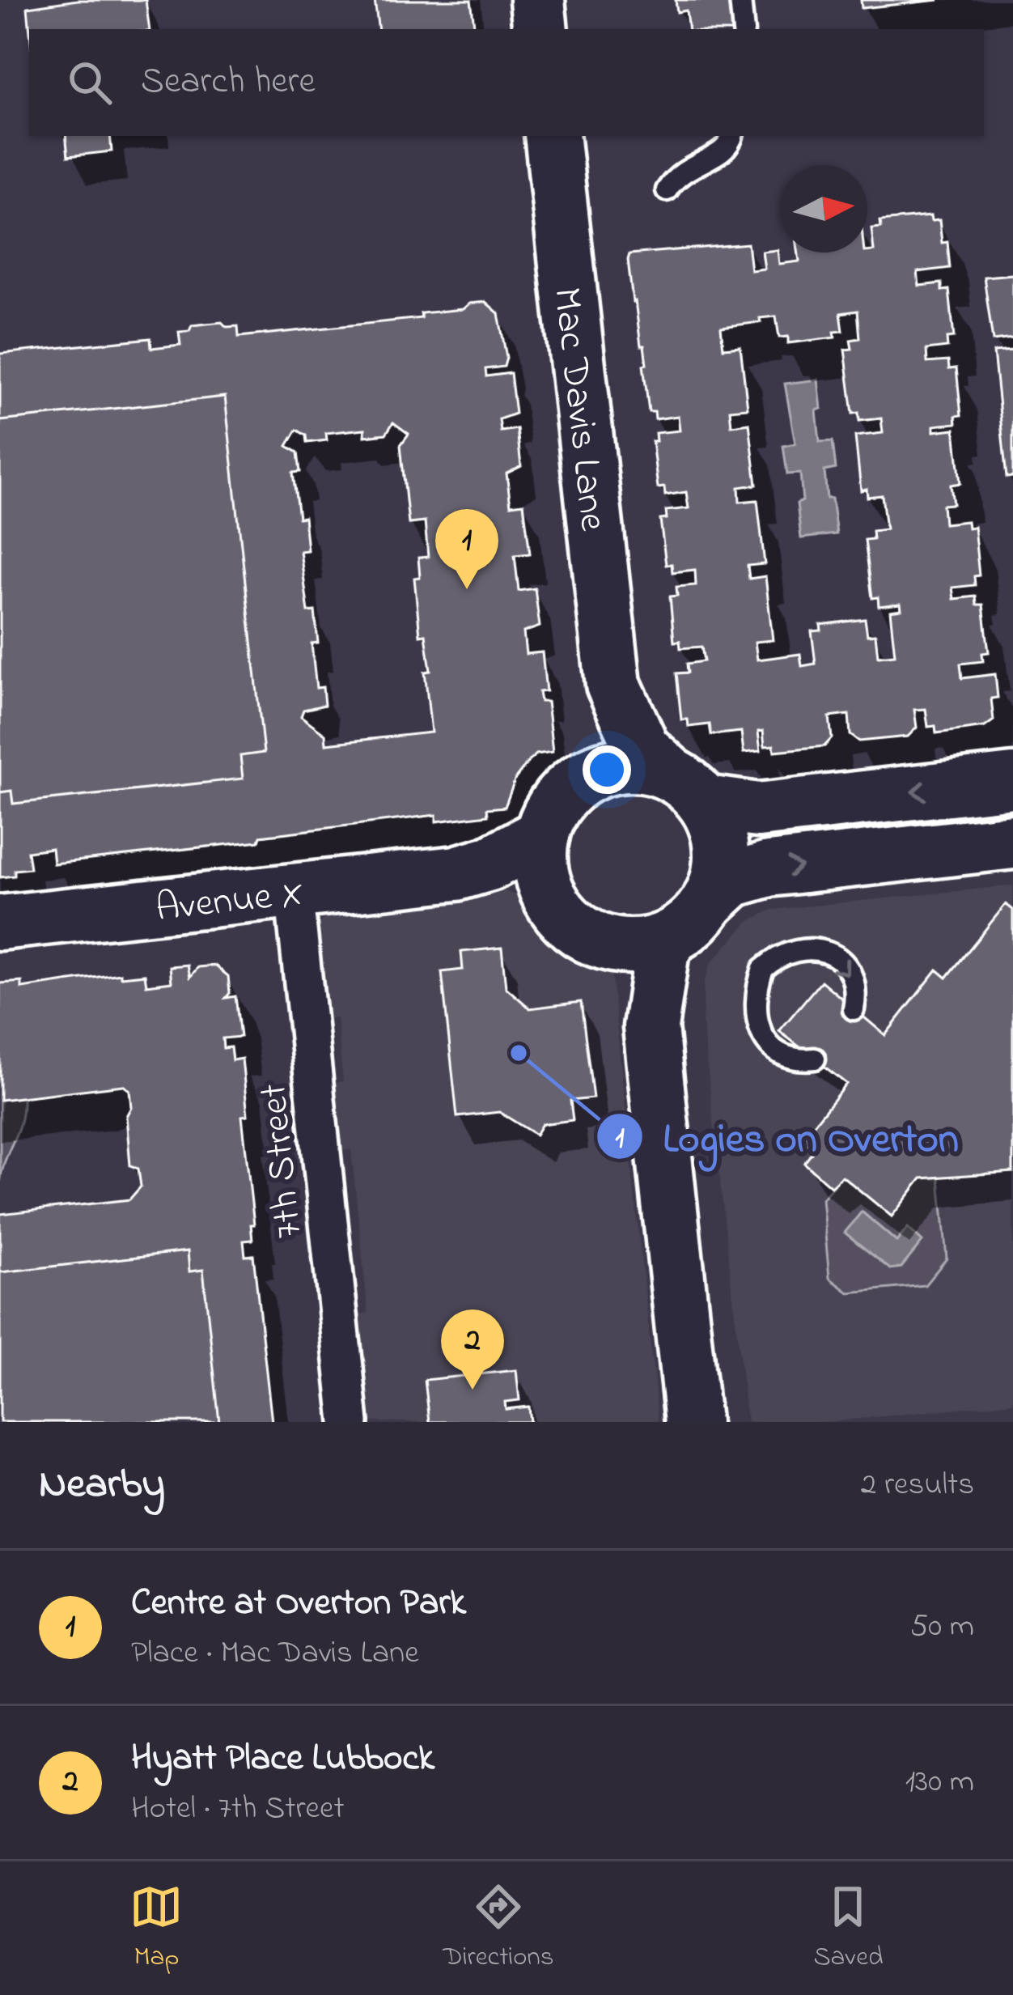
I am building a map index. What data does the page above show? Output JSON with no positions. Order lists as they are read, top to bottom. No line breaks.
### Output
{"streets":{"street":["Mac Davis Lane","Avenue X","7th Street"]},"crossings":[["Avenue X","7th Street"]],"places":["Logies on Overton"],"north":"right","page":{"search":"Search here","pins":["1","2"],"heading":["Nearby","2 results"],"list":[{"mark":"1","name":"Centre at Overton Park","note":"Place · Mac Davis Lane","value":"50 m"},{"mark":"2","name":"Hyatt Place Lubbock","note":"Hotel · 7th Street","value":"130 m"}],"nav":["Map","Directions","Saved"]}}
